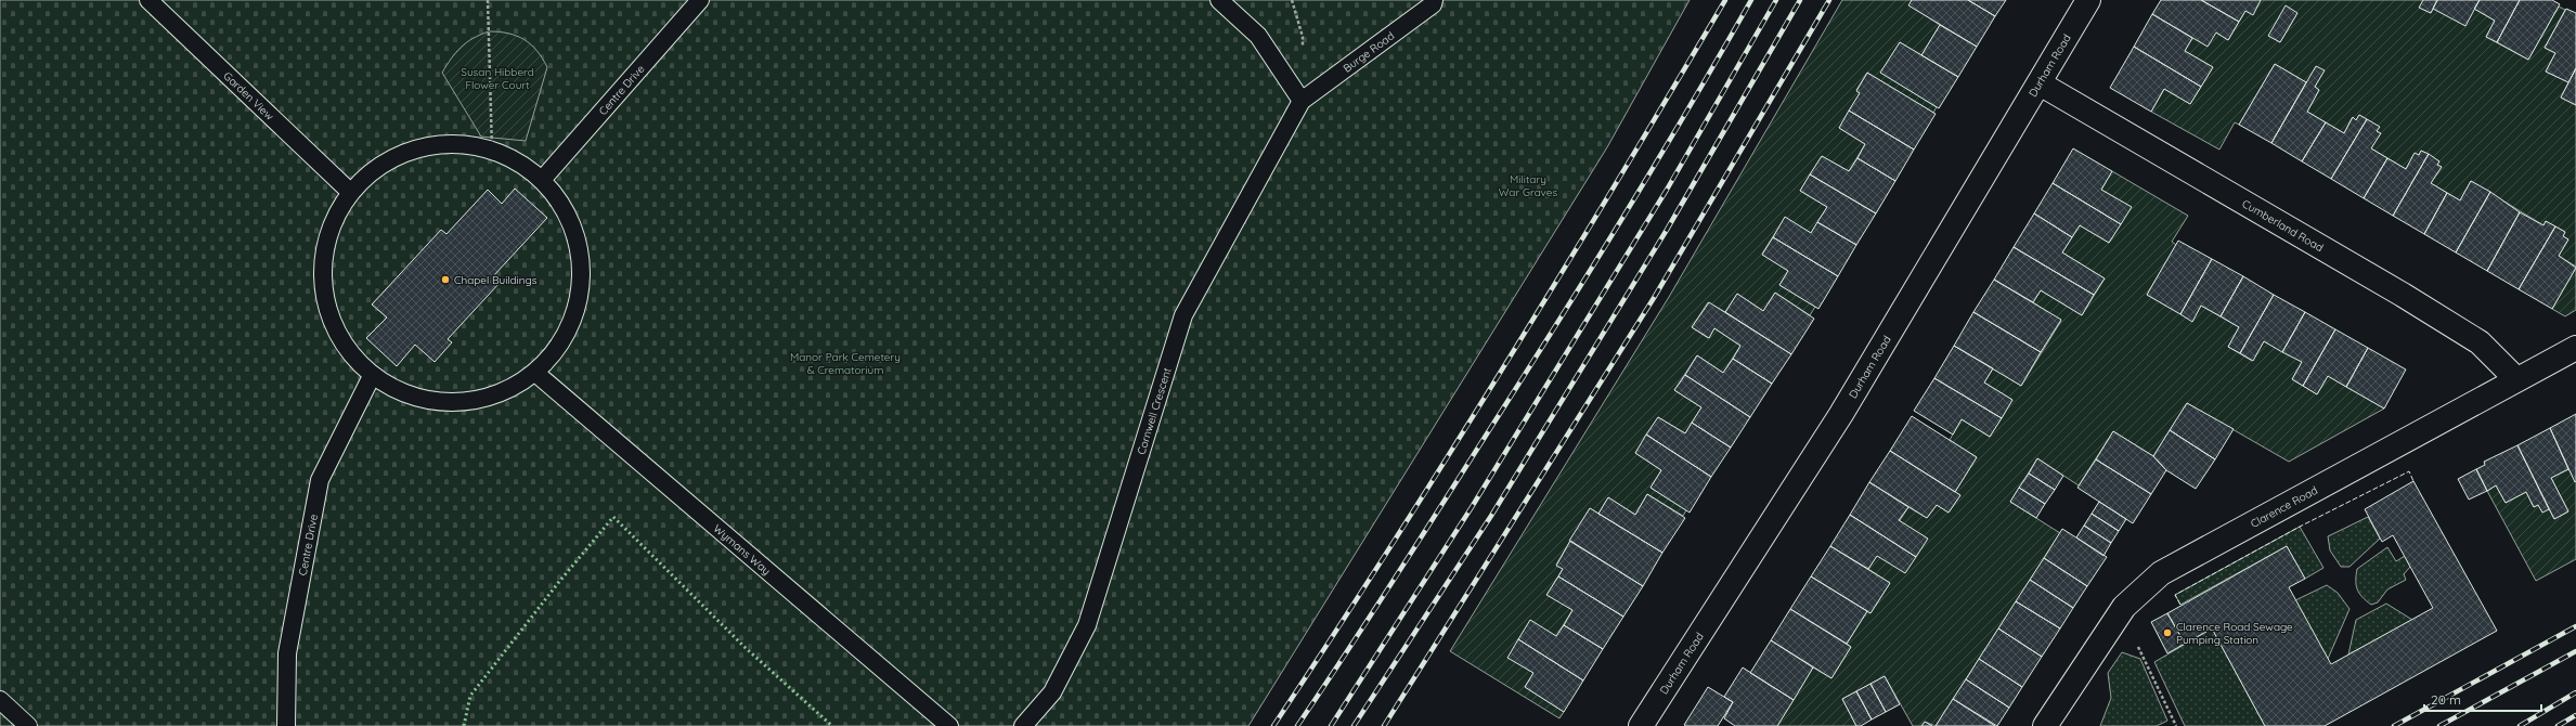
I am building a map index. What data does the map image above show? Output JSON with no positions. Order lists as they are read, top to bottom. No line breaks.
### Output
{"streets":{"street":["Durham Road","Cumberland Road","Clarence Road"],"lane":["Burge Road","Centre Drive","Garden View","Cornwell Crescent","Wymans Way"]},"crossings":[["Burge Road","Cornwell Crescent"],["Durham Road","Cumberland Road"],["Cumberland Road","Clarence Road"]],"parks":["Susan Hibberd Flower Court","Military War Graves","Manor Park Cemetery & Crematorium"],"places":["Chapel Buildings","Clarence Road Sewage Pumping Station"],"scale_bar":"20 m"}
